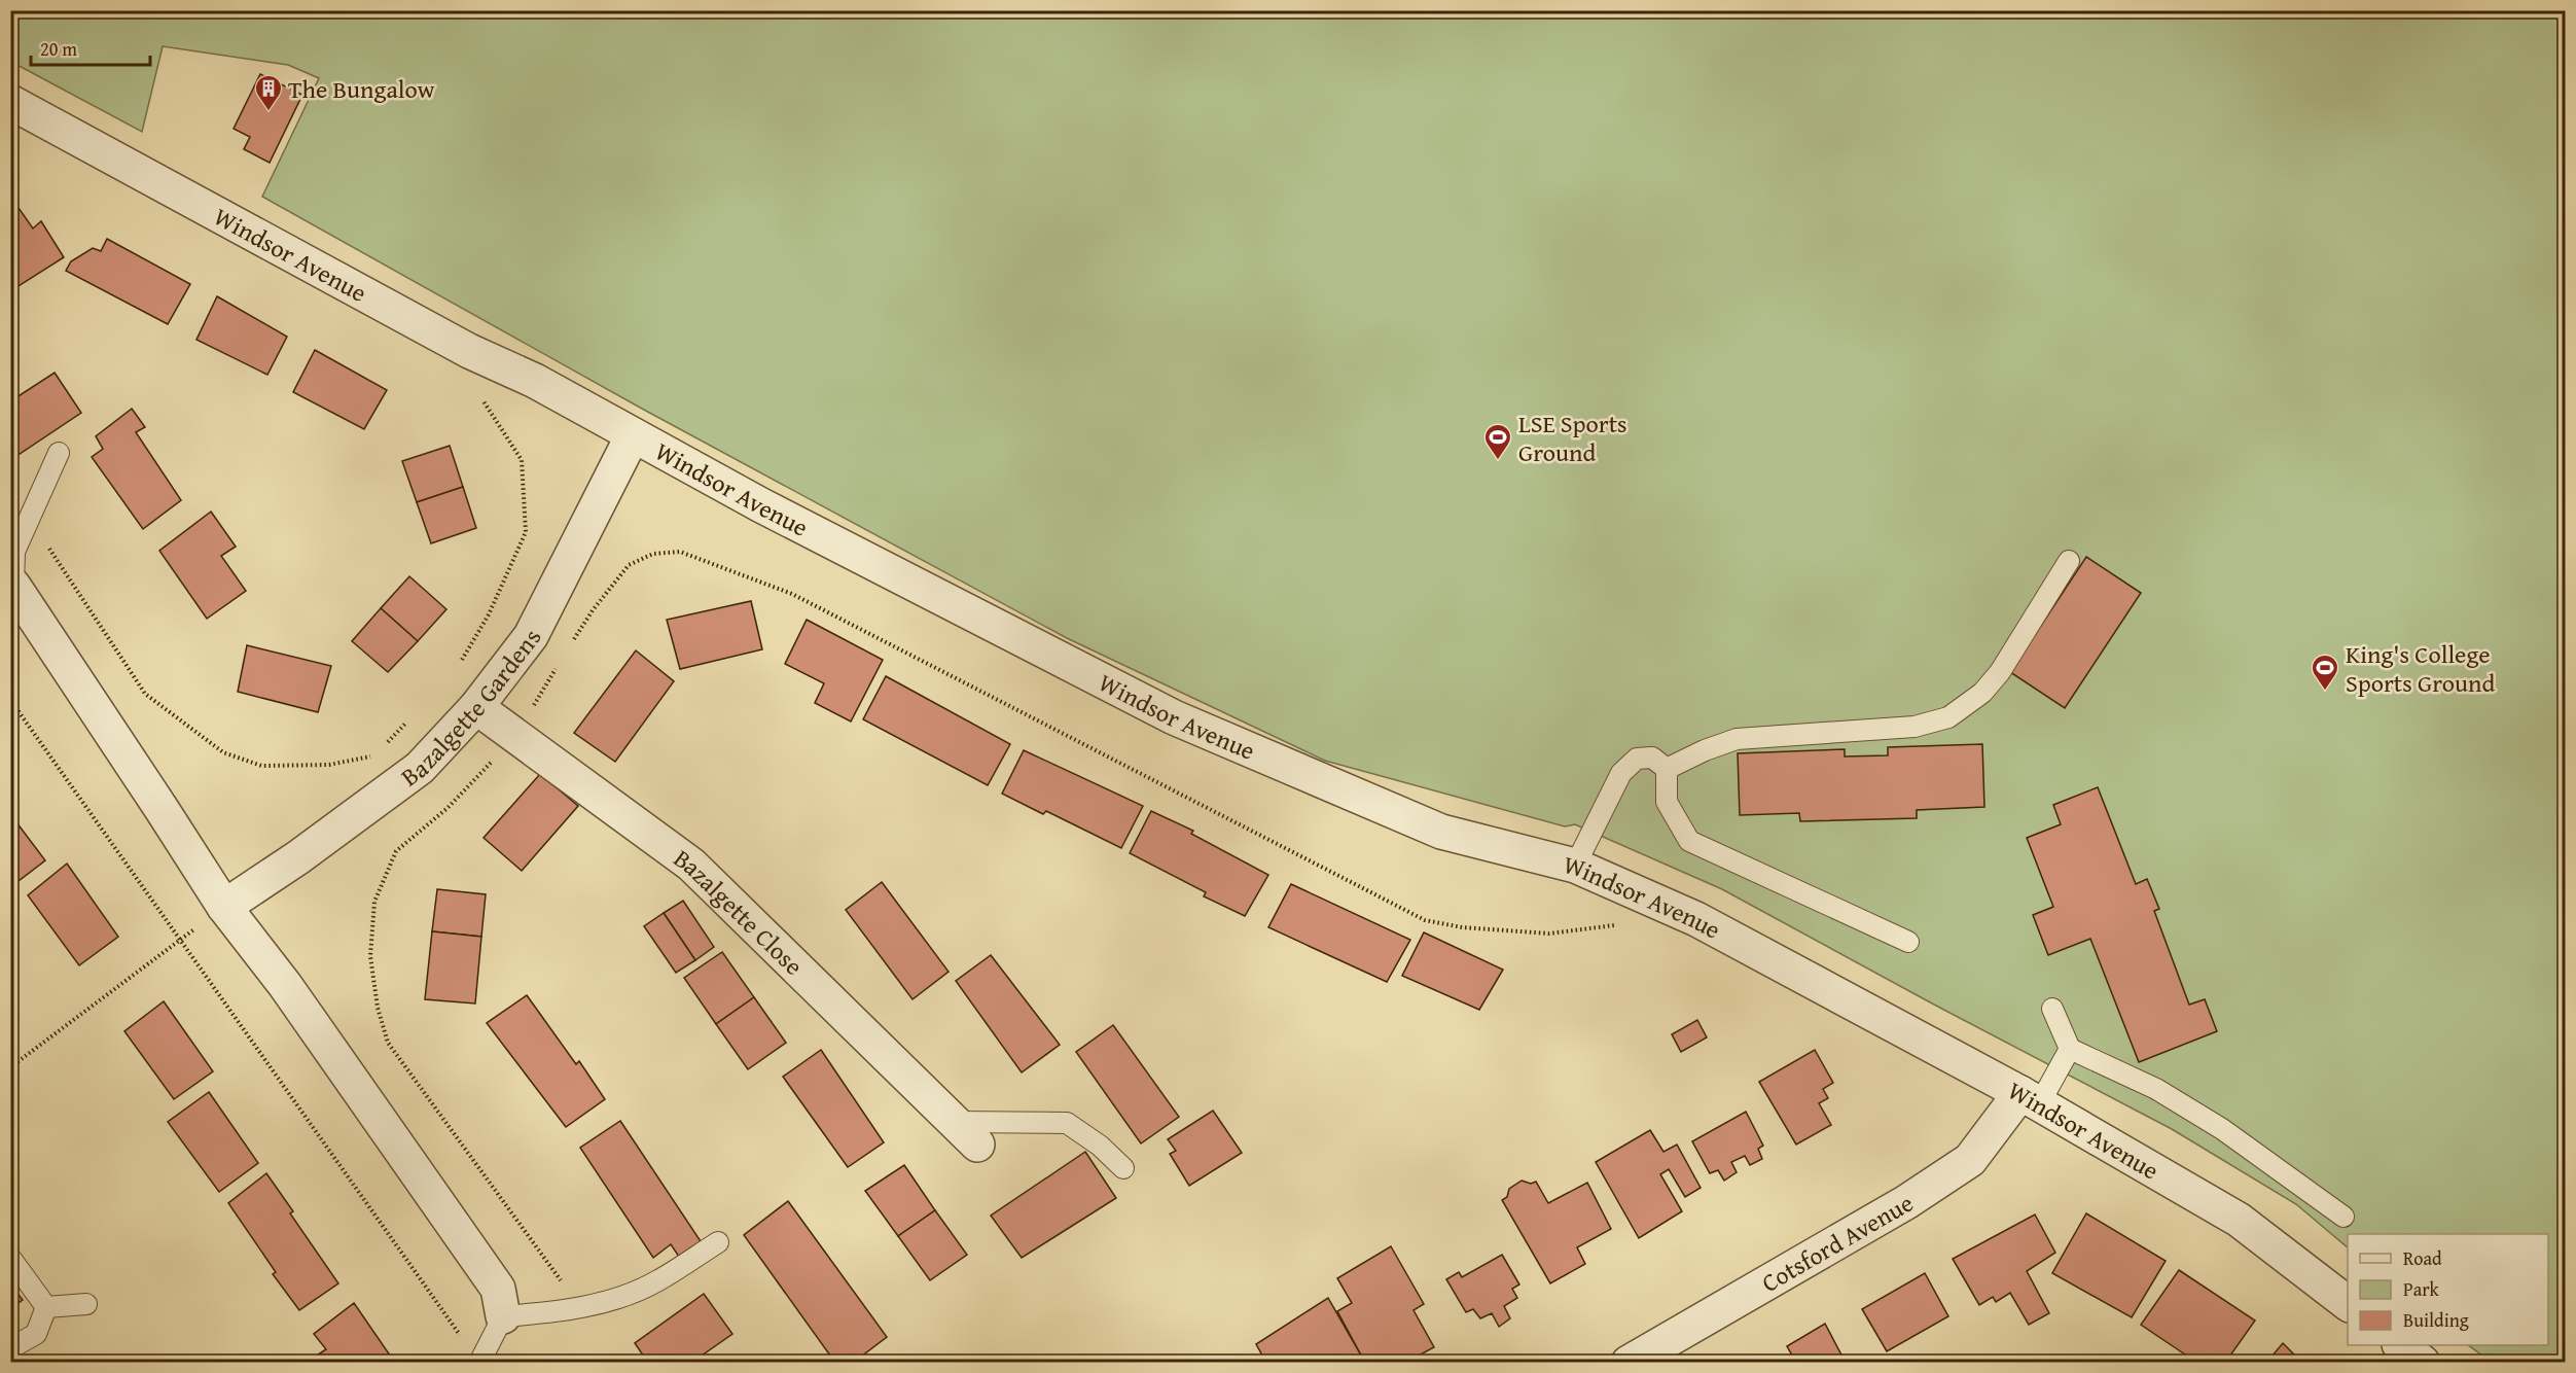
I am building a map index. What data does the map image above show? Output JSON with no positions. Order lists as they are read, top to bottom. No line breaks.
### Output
{"streets":{"street":["Windsor Avenue","Bazalgette Gardens","Bazalgette Close","Cotsford Avenue"]},"crossings":[["Windsor Avenue","Bazalgette Gardens"],["Windsor Avenue","Cotsford Avenue"],["Bazalgette Gardens","Bazalgette Close"]],"places":{"building":["The Bungalow"],"sports":["LSE Sports Ground","King's College Sports Ground"]},"legend":["Road","Park","Building"],"scale_bar":"20 m"}
